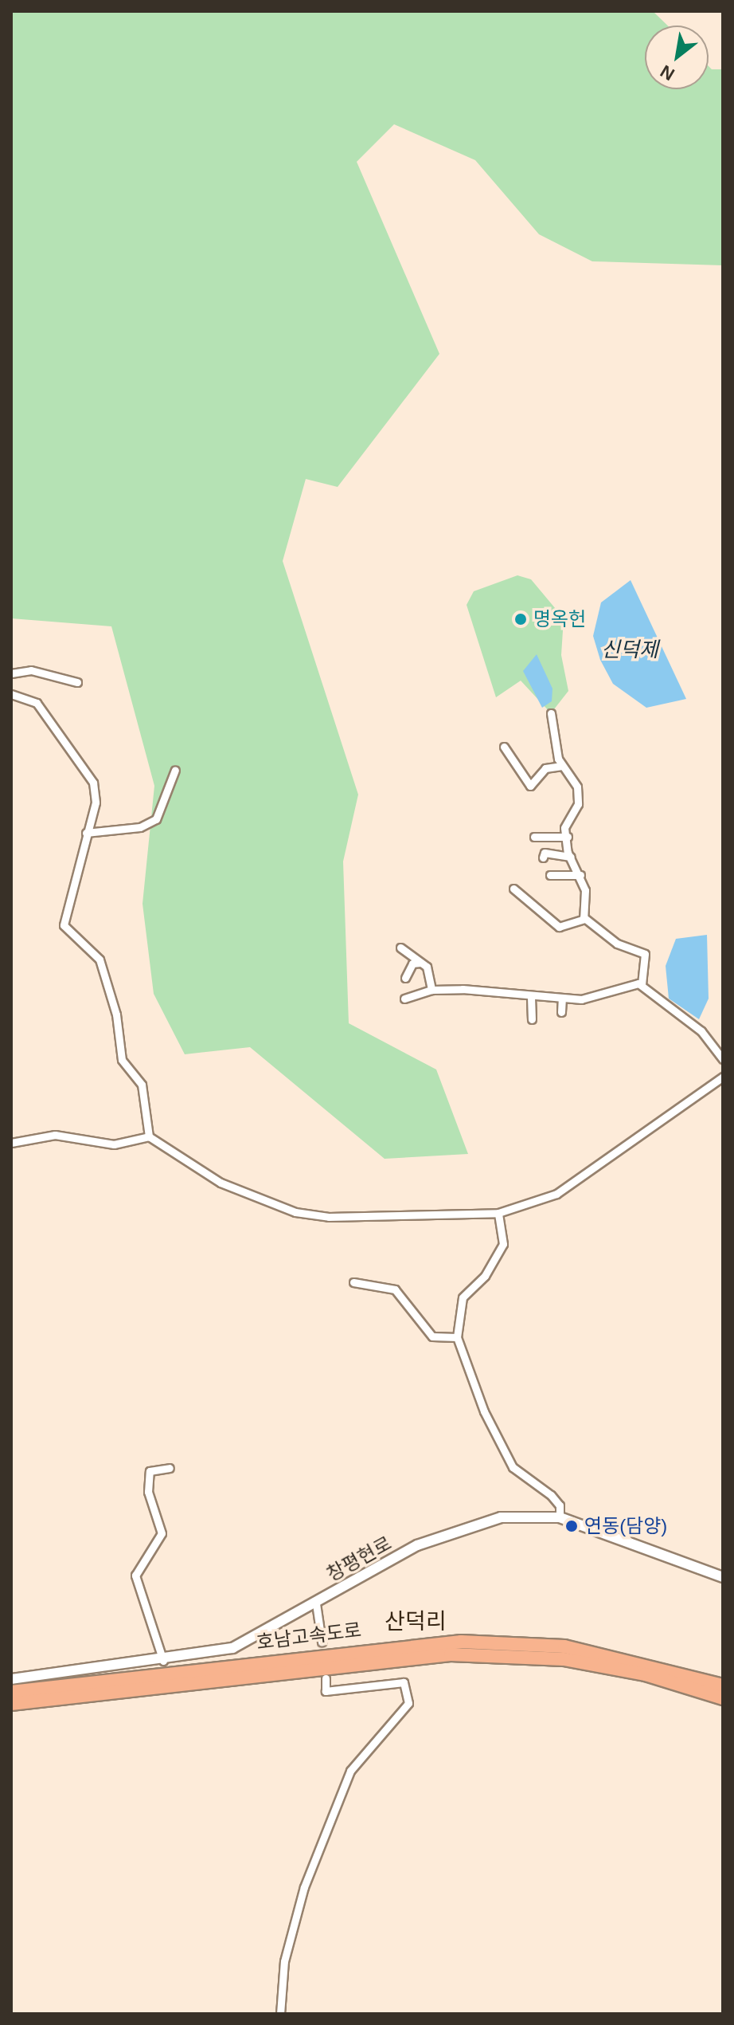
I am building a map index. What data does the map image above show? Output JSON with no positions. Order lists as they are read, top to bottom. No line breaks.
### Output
{"streets":{"highway":["호남고속도로"],"main road":["창평현로"]},"districts":["산덕리"],"water":["신덕제"],"places":["명옥헌","연동(담양)"],"north":"bottom left"}
